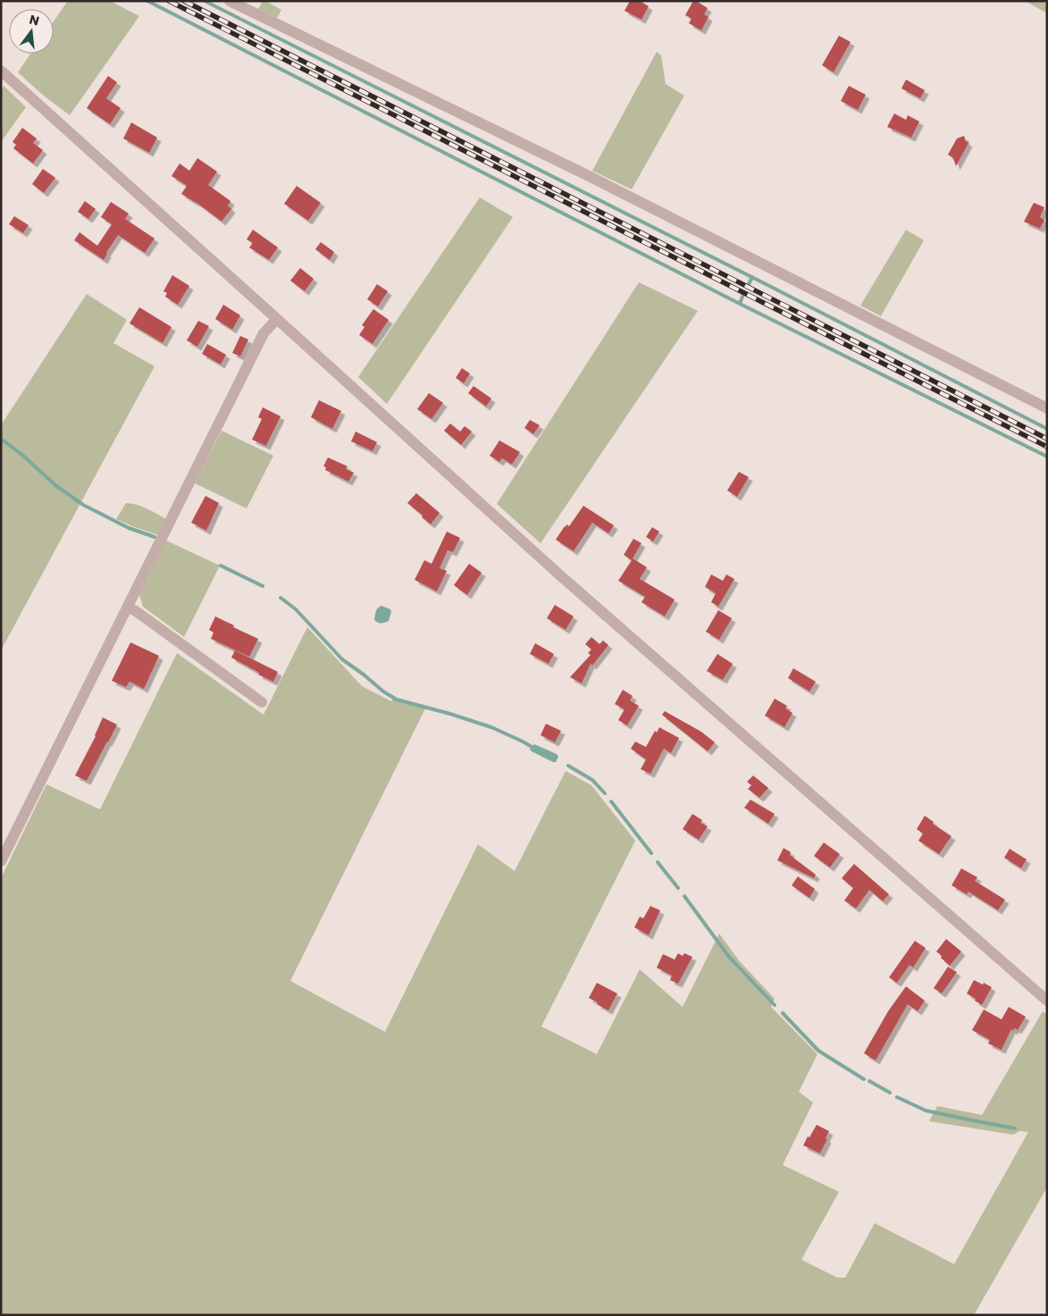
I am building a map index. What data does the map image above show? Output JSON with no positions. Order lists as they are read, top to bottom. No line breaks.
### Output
{"north":"top"}
